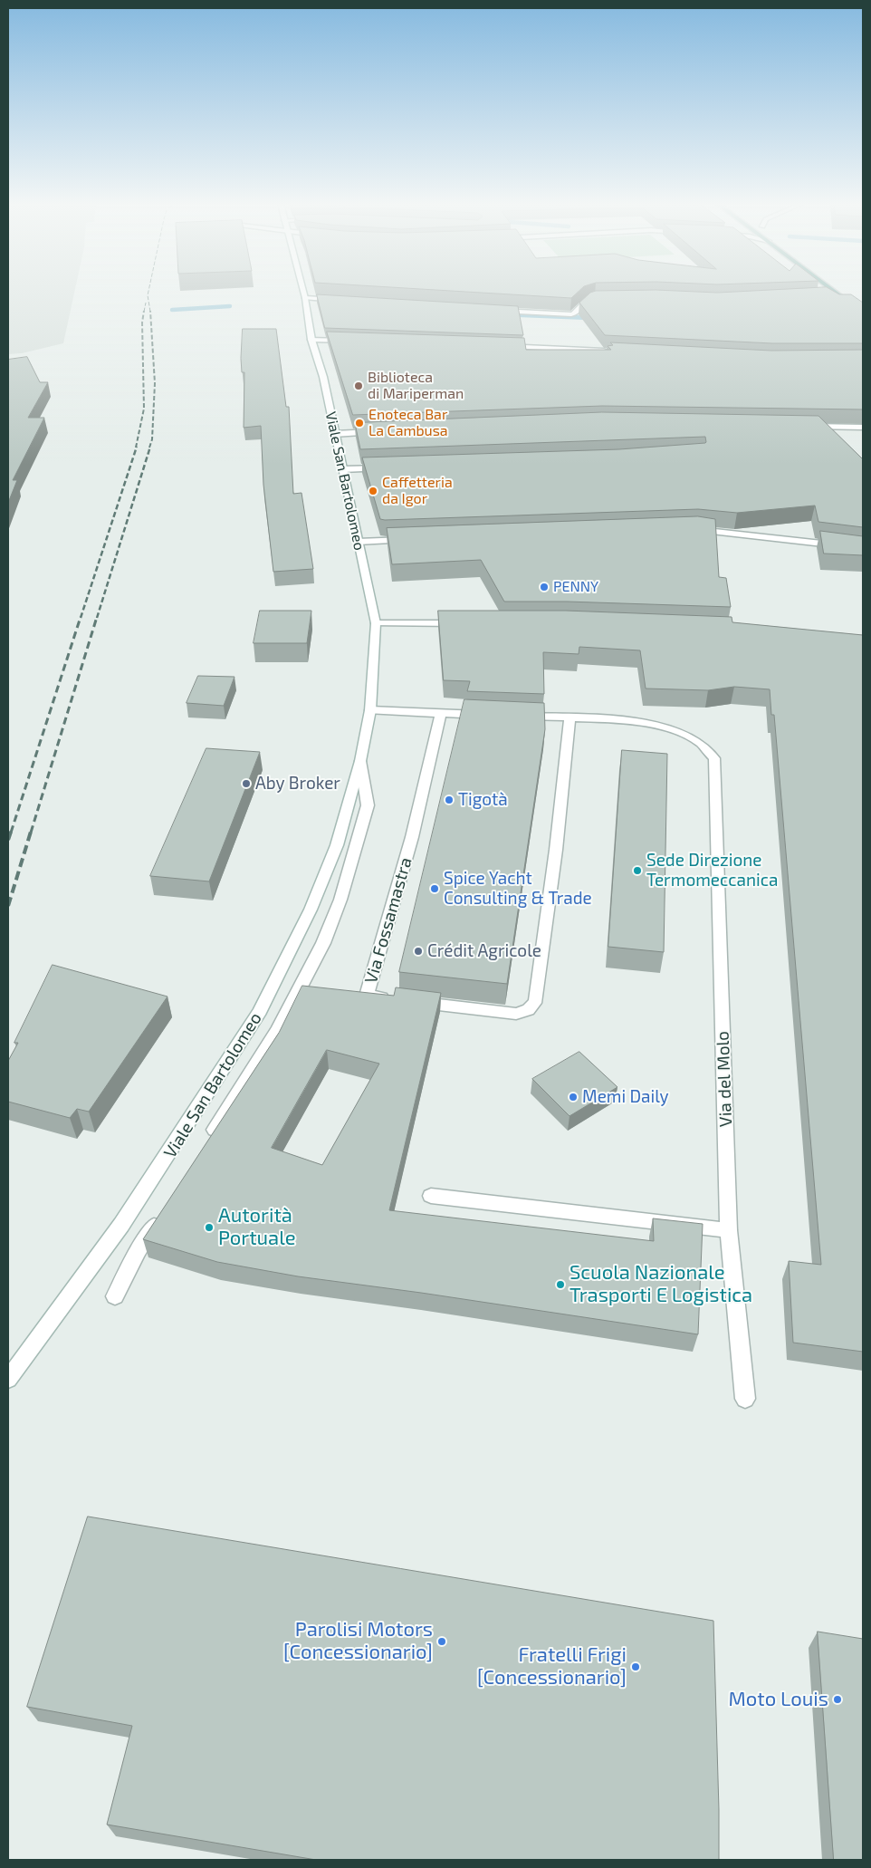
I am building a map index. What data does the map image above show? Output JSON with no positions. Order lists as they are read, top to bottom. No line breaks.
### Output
{"streets":{"street":["Viale San Bartolomeo","Via Fossamastra","Via del Molo"]},"places":["Biblioteca di Mariperman","Enoteca Bar La Cambusa","Caffetteria da Igor","PENNY","Aby Broker","Tigotà","Sede Direzione Termomeccanica","Spice Yacht Consulting & Trade","Crédit Agricole","Memi Daily","Autorità Portuale","Scuola Nazionale Trasporti E Logistica","Parolisi Motors [Concessionario]","Fratelli Frigi [Concessionario]","Moto Louis"]}
